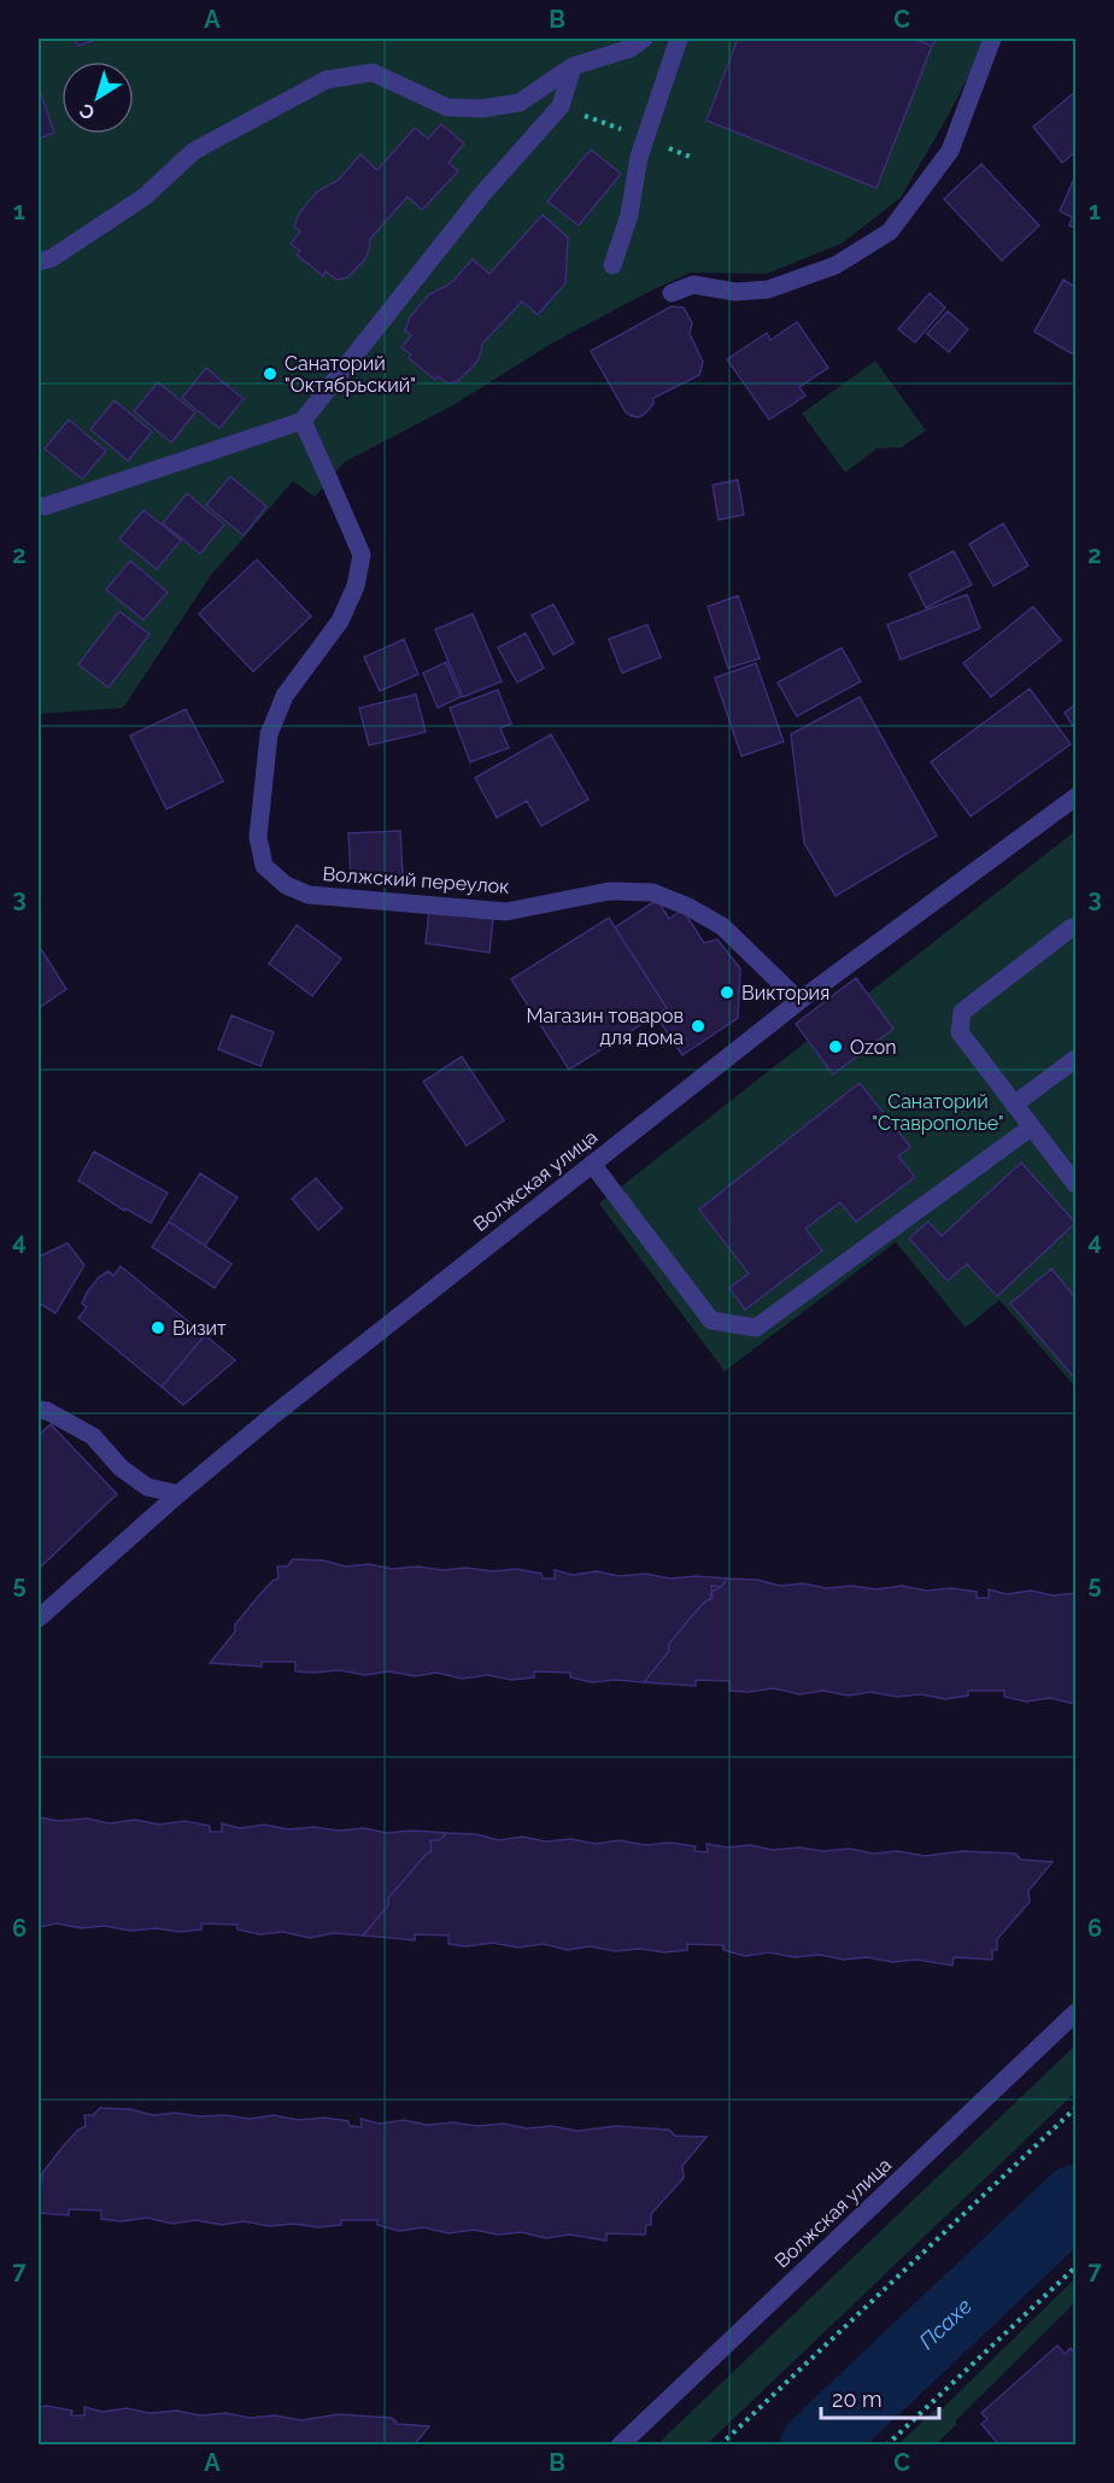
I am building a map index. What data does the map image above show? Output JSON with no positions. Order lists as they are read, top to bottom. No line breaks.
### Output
{"streets":{"street":["Волжский переулок","Волжская улица"]},"crossings":[["Волжский переулок","Волжская улица"]],"water":["Псахе"],"parks":["Санаторий \"Ставрополье\""],"places":["Санаторий \"Октябрьский\"","Виктория","Магазин товаров для дома","Ozon","Визит"],"scale_bar":"20 m","north":"bottom left","grid":{"columns":["A","B","C"],"rows":["1","2","3","4","5","6","7"]}}
